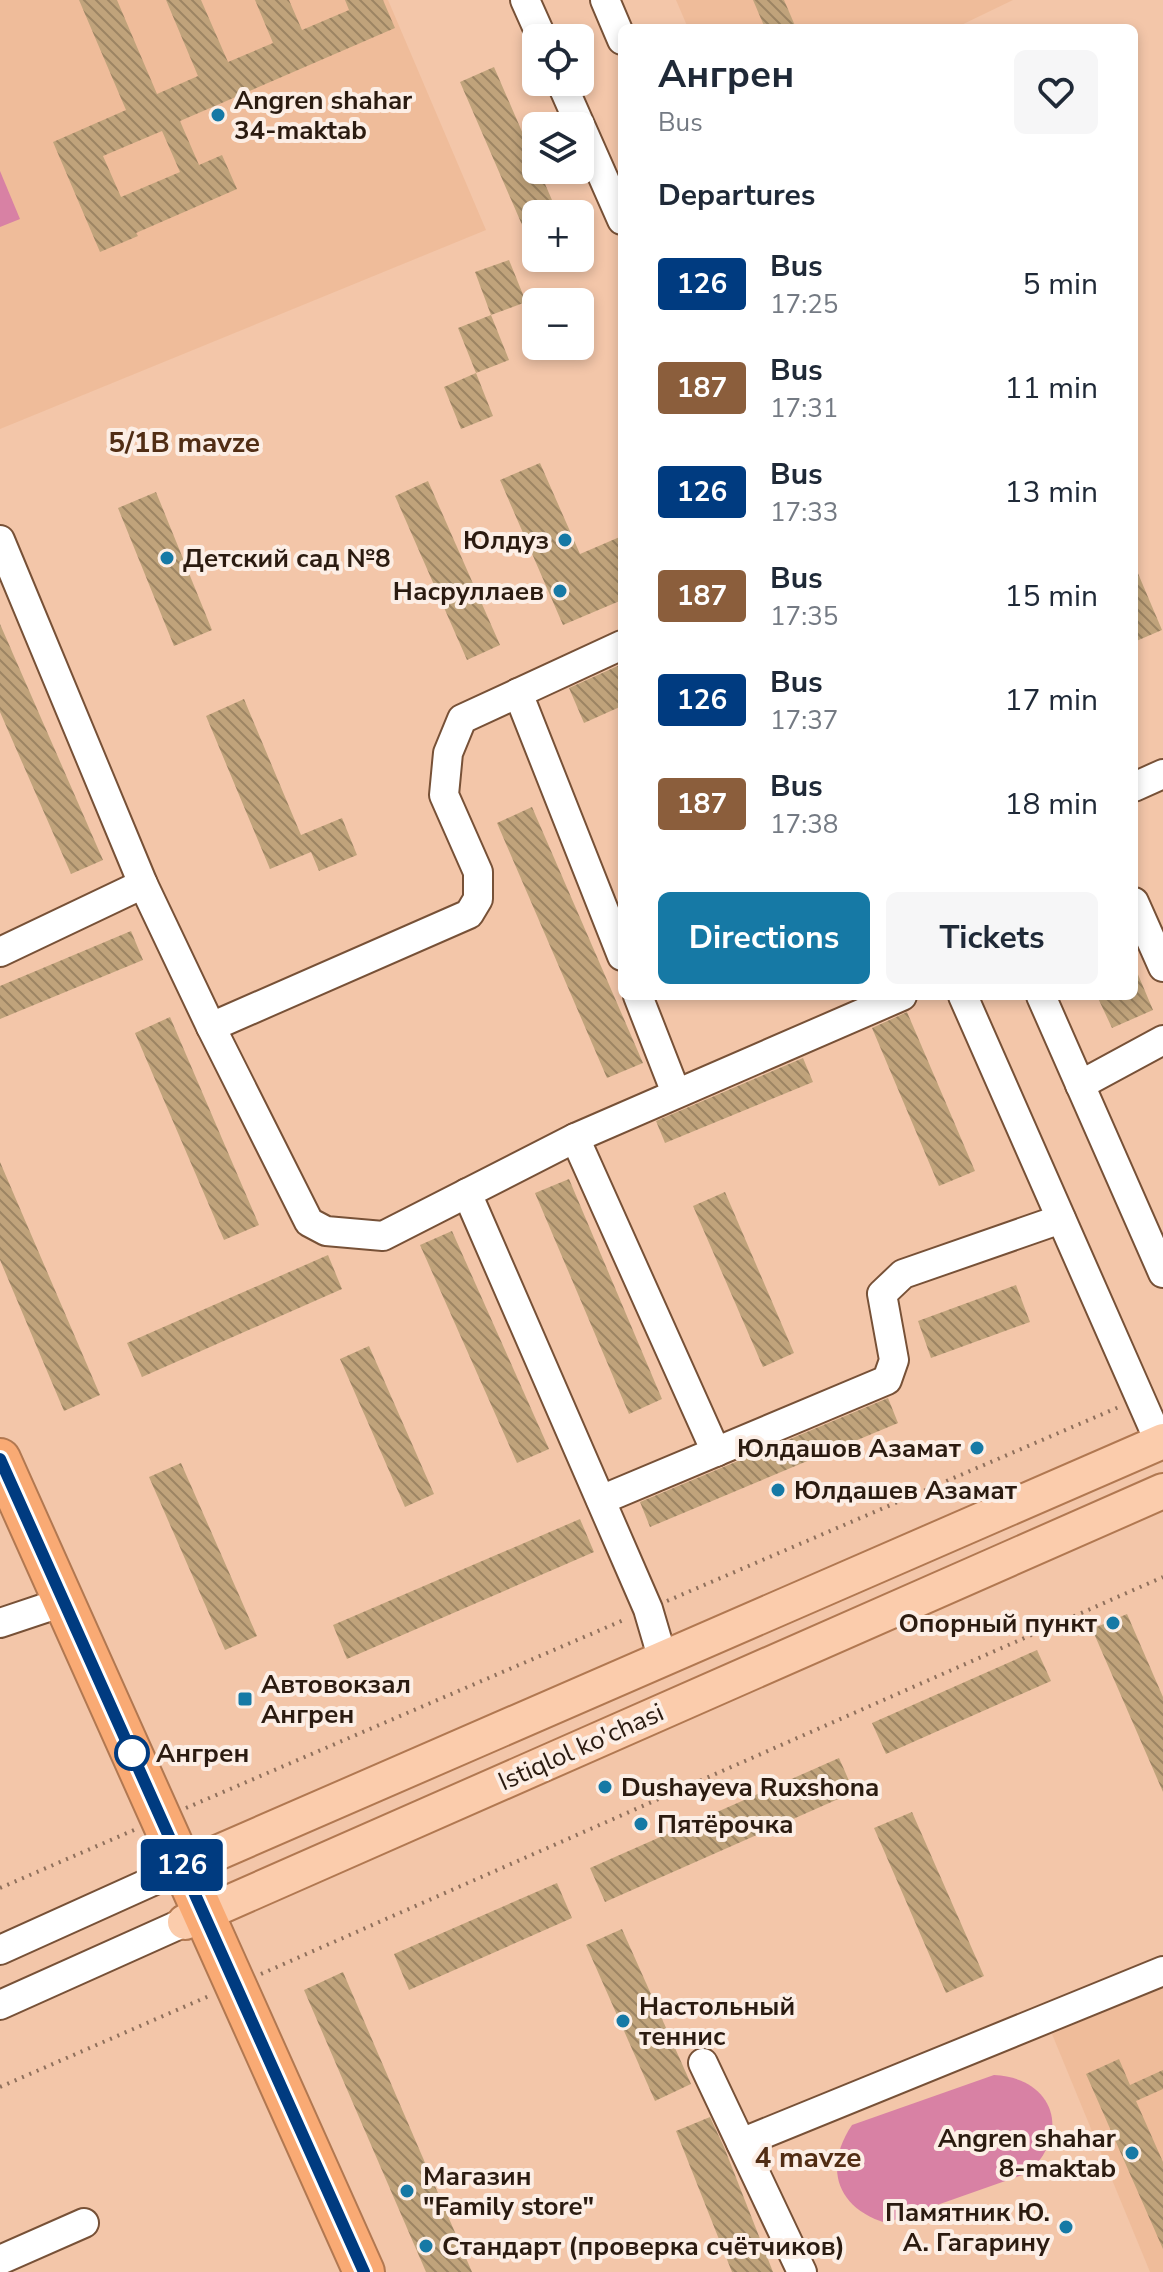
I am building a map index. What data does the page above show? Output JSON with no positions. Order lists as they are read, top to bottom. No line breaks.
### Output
{"streets":{"main road":["Istiqlol ko'chasi"]},"districts":["5/1B mavze","4 mavze"],"places":{"other":["Angren shahar 34-maktab","Юлдуз","Детский сад №8","Насруллаев","Юлдашов Азамат","Юлдашев Азамат","Опорный пункт","Ангрен","Dushayeva Ruxshona","Пятёрочка","Настольный теннис","Angren shahar 8-maktab","Магазин \"Family store\"","Памятник Ю. А. Гагарину","Стандарт (проверка счётчиков)"],"transit":["Автовокзал Ангрен"]},"lines":["bus line 126"],"page":{"on_map":"126","map_buttons":["+","−"],"heading":[["Ангрен","Bus"],"Departures"],"list":[{"mark":"126","name":"Bus","note":"17:25","value":"5 min"},{"mark":"187","name":"Bus","note":"17:31","value":"11 min"},{"mark":"126","name":"Bus","note":"17:33","value":"13 min"},{"mark":"187","name":"Bus","note":"17:35","value":"15 min"},{"mark":"126","name":"Bus","note":"17:37","value":"17 min"},{"mark":"187","name":"Bus","note":"17:38","value":"18 min"}],"buttons":["Directions","Tickets"]}}
